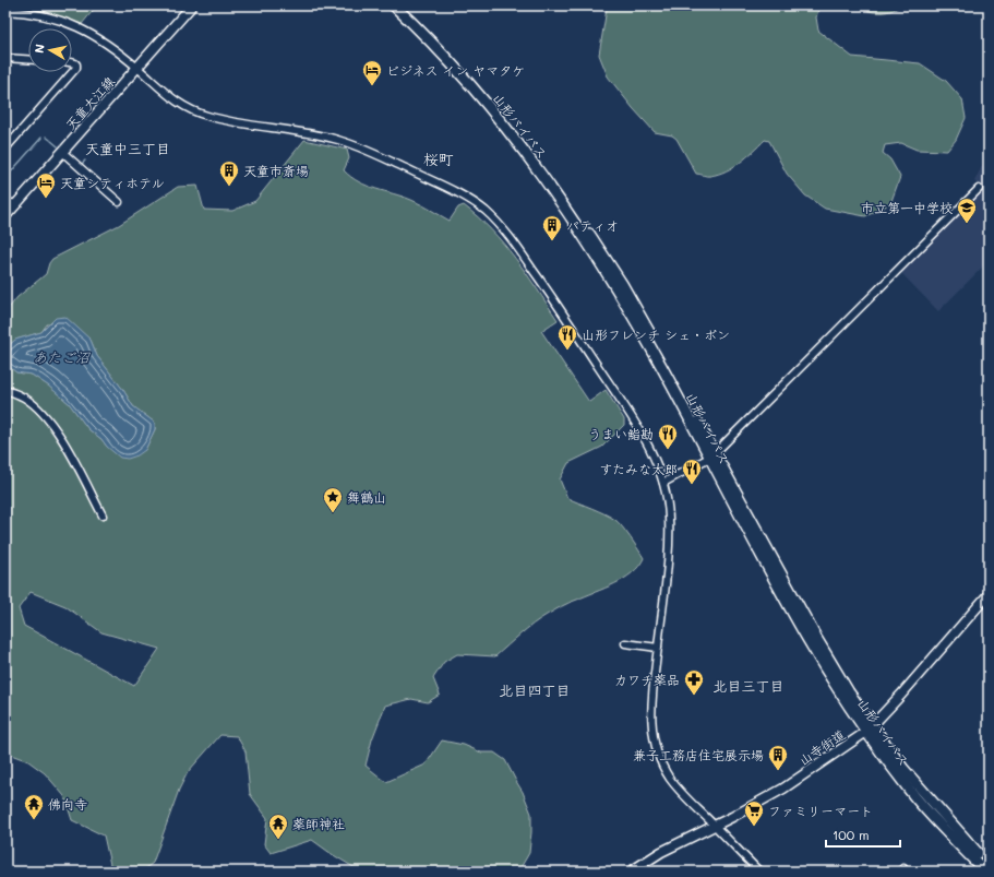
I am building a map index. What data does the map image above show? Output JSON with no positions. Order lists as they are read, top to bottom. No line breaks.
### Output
{"streets":{"highway":["山形バイパス"],"main road":["天童大江線","山寺街道"]},"crossings":[["山形バイパス","山寺街道"]],"districts":["天童中三丁目","桜町","北目三丁目","北目四丁目"],"water":["あたご沼"],"places":{"hotel":["ビジネス イン ヤマタケ","天童シティホテル"],"building":["天童市斎場","パティオ","兼子工務店住宅展示場"],"school or university":["市立第一中学校"],"restaurant":["山形フレンチ シェ・ボン","うまい鮨勘","すたみな太郎"],"place":["舞鶴山"],"pharmacy":["カワチ薬品"],"temple":["佛向寺","薬師神社"],"supermarket":["ファミリーマート"]},"scale_bar":"100 m","north":"left"}
